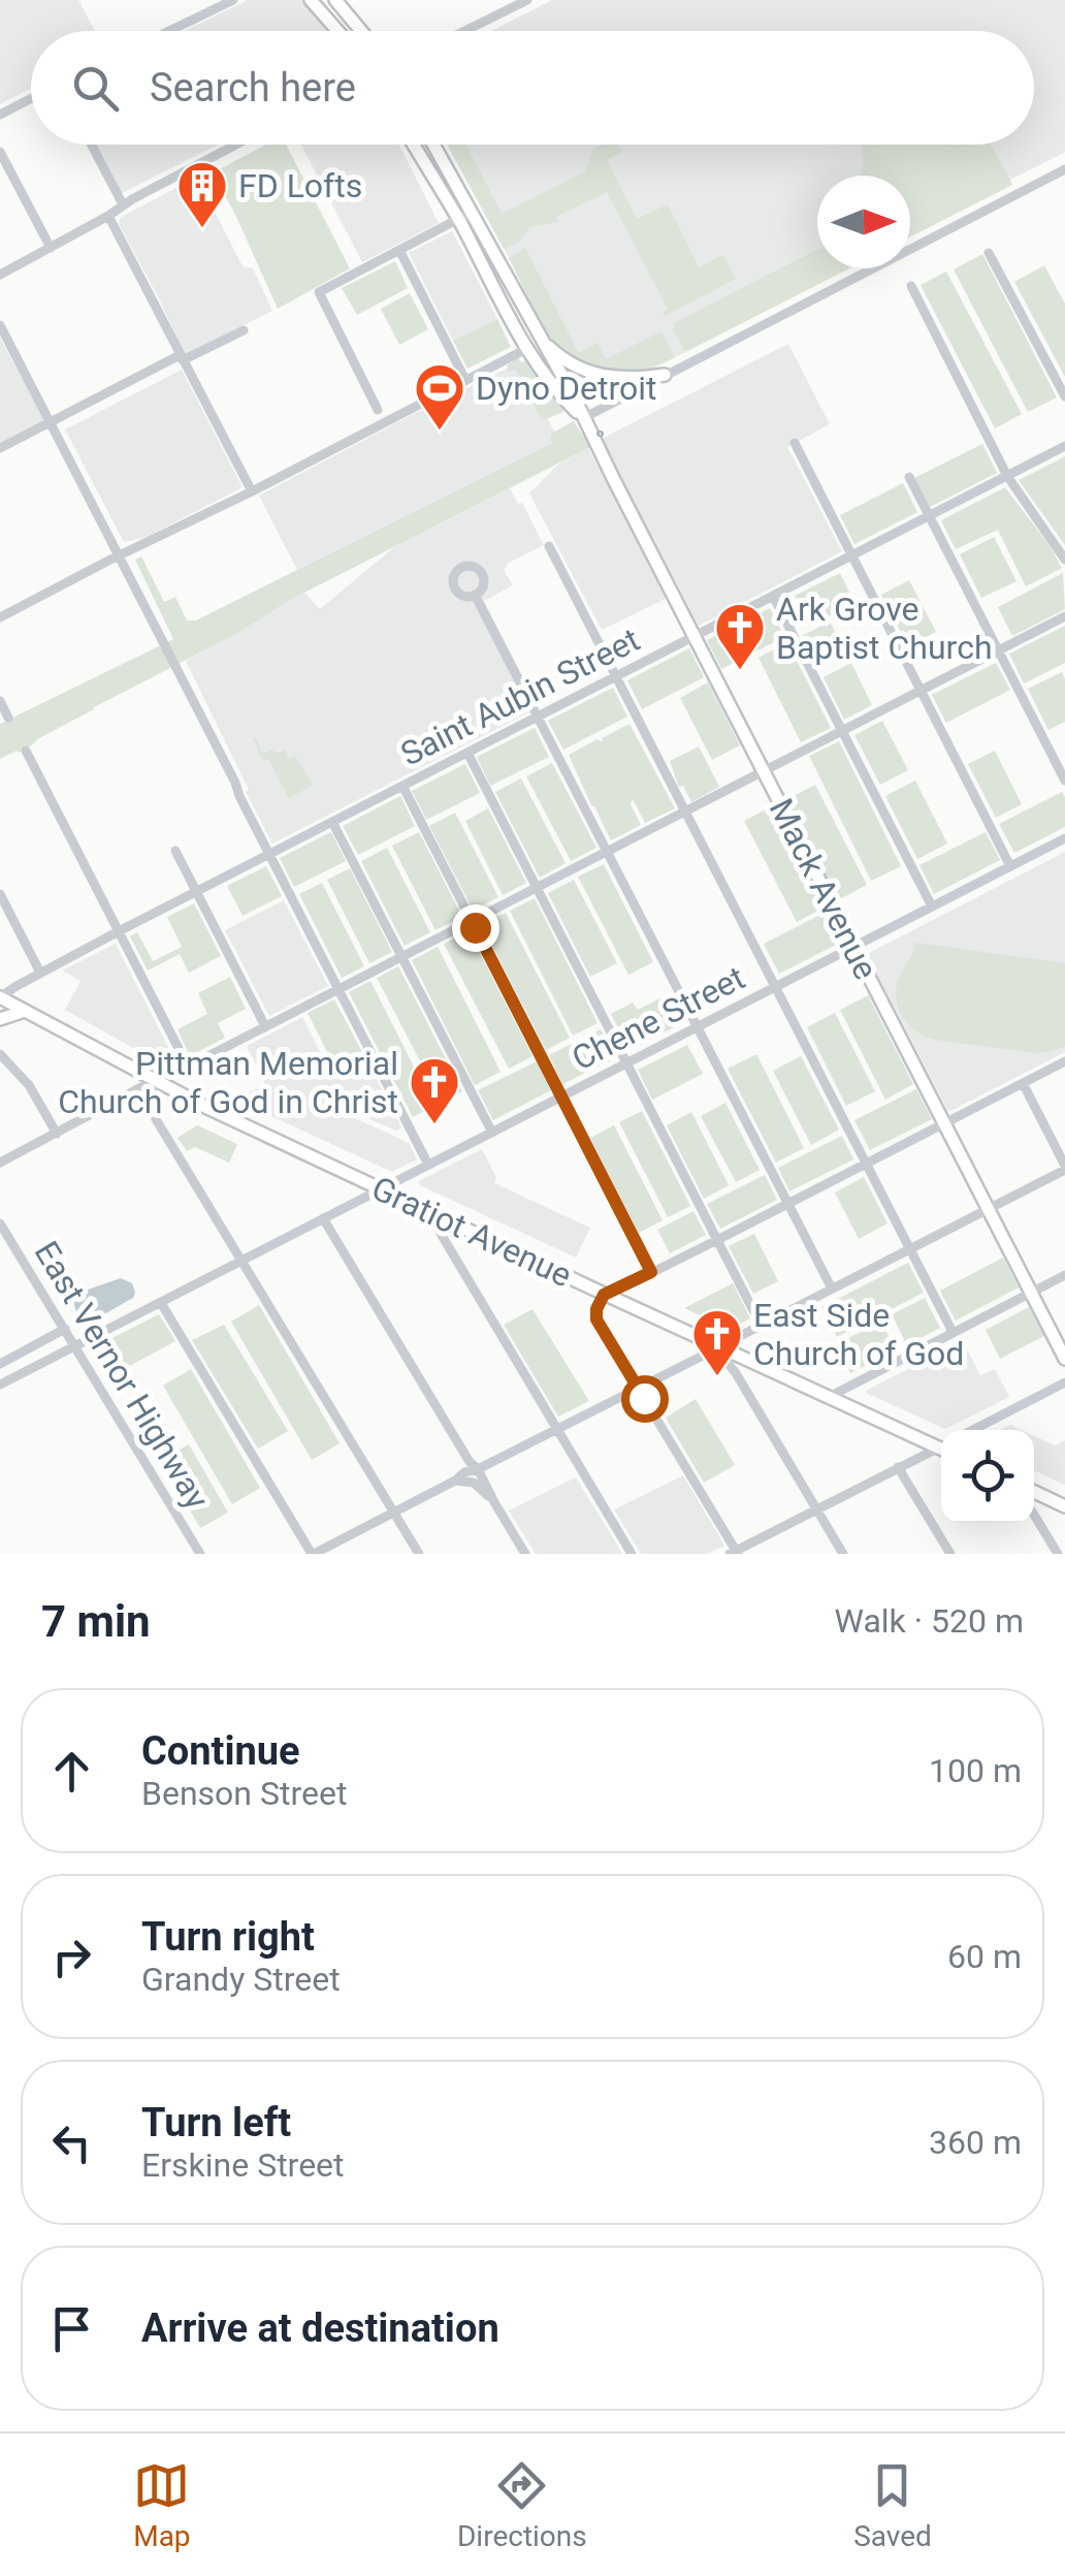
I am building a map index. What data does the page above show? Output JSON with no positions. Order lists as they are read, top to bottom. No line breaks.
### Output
{"streets":{"main road":["Mack Avenue","Gratiot Avenue"],"street":["Saint Aubin Street","Chene Street","East Vernor Highway"]},"crossings":[["Saint Aubin Street","Mack Avenue"],["Saint Aubin Street","Gratiot Avenue"],["Mack Avenue","Chene Street"],["Chene Street","Gratiot Avenue"],["Chene Street","East Vernor Highway"]],"places":{"building":["FD Lofts"],"sports":["Dyno Detroit"],"church":["Ark Grove Baptist Church","Pittman Memorial Church of God in Christ","East Side Church of God"]},"north":"right","page":{"search":"Search here","heading":["7 min","Walk · 520 m"],"list":[["Continue","Benson Street","100 m"],["Turn right","Grandy Street","60 m"],["Turn left","Erskine Street","360 m"],"Arrive at destination"],"nav":["Map","Directions","Saved"]}}
